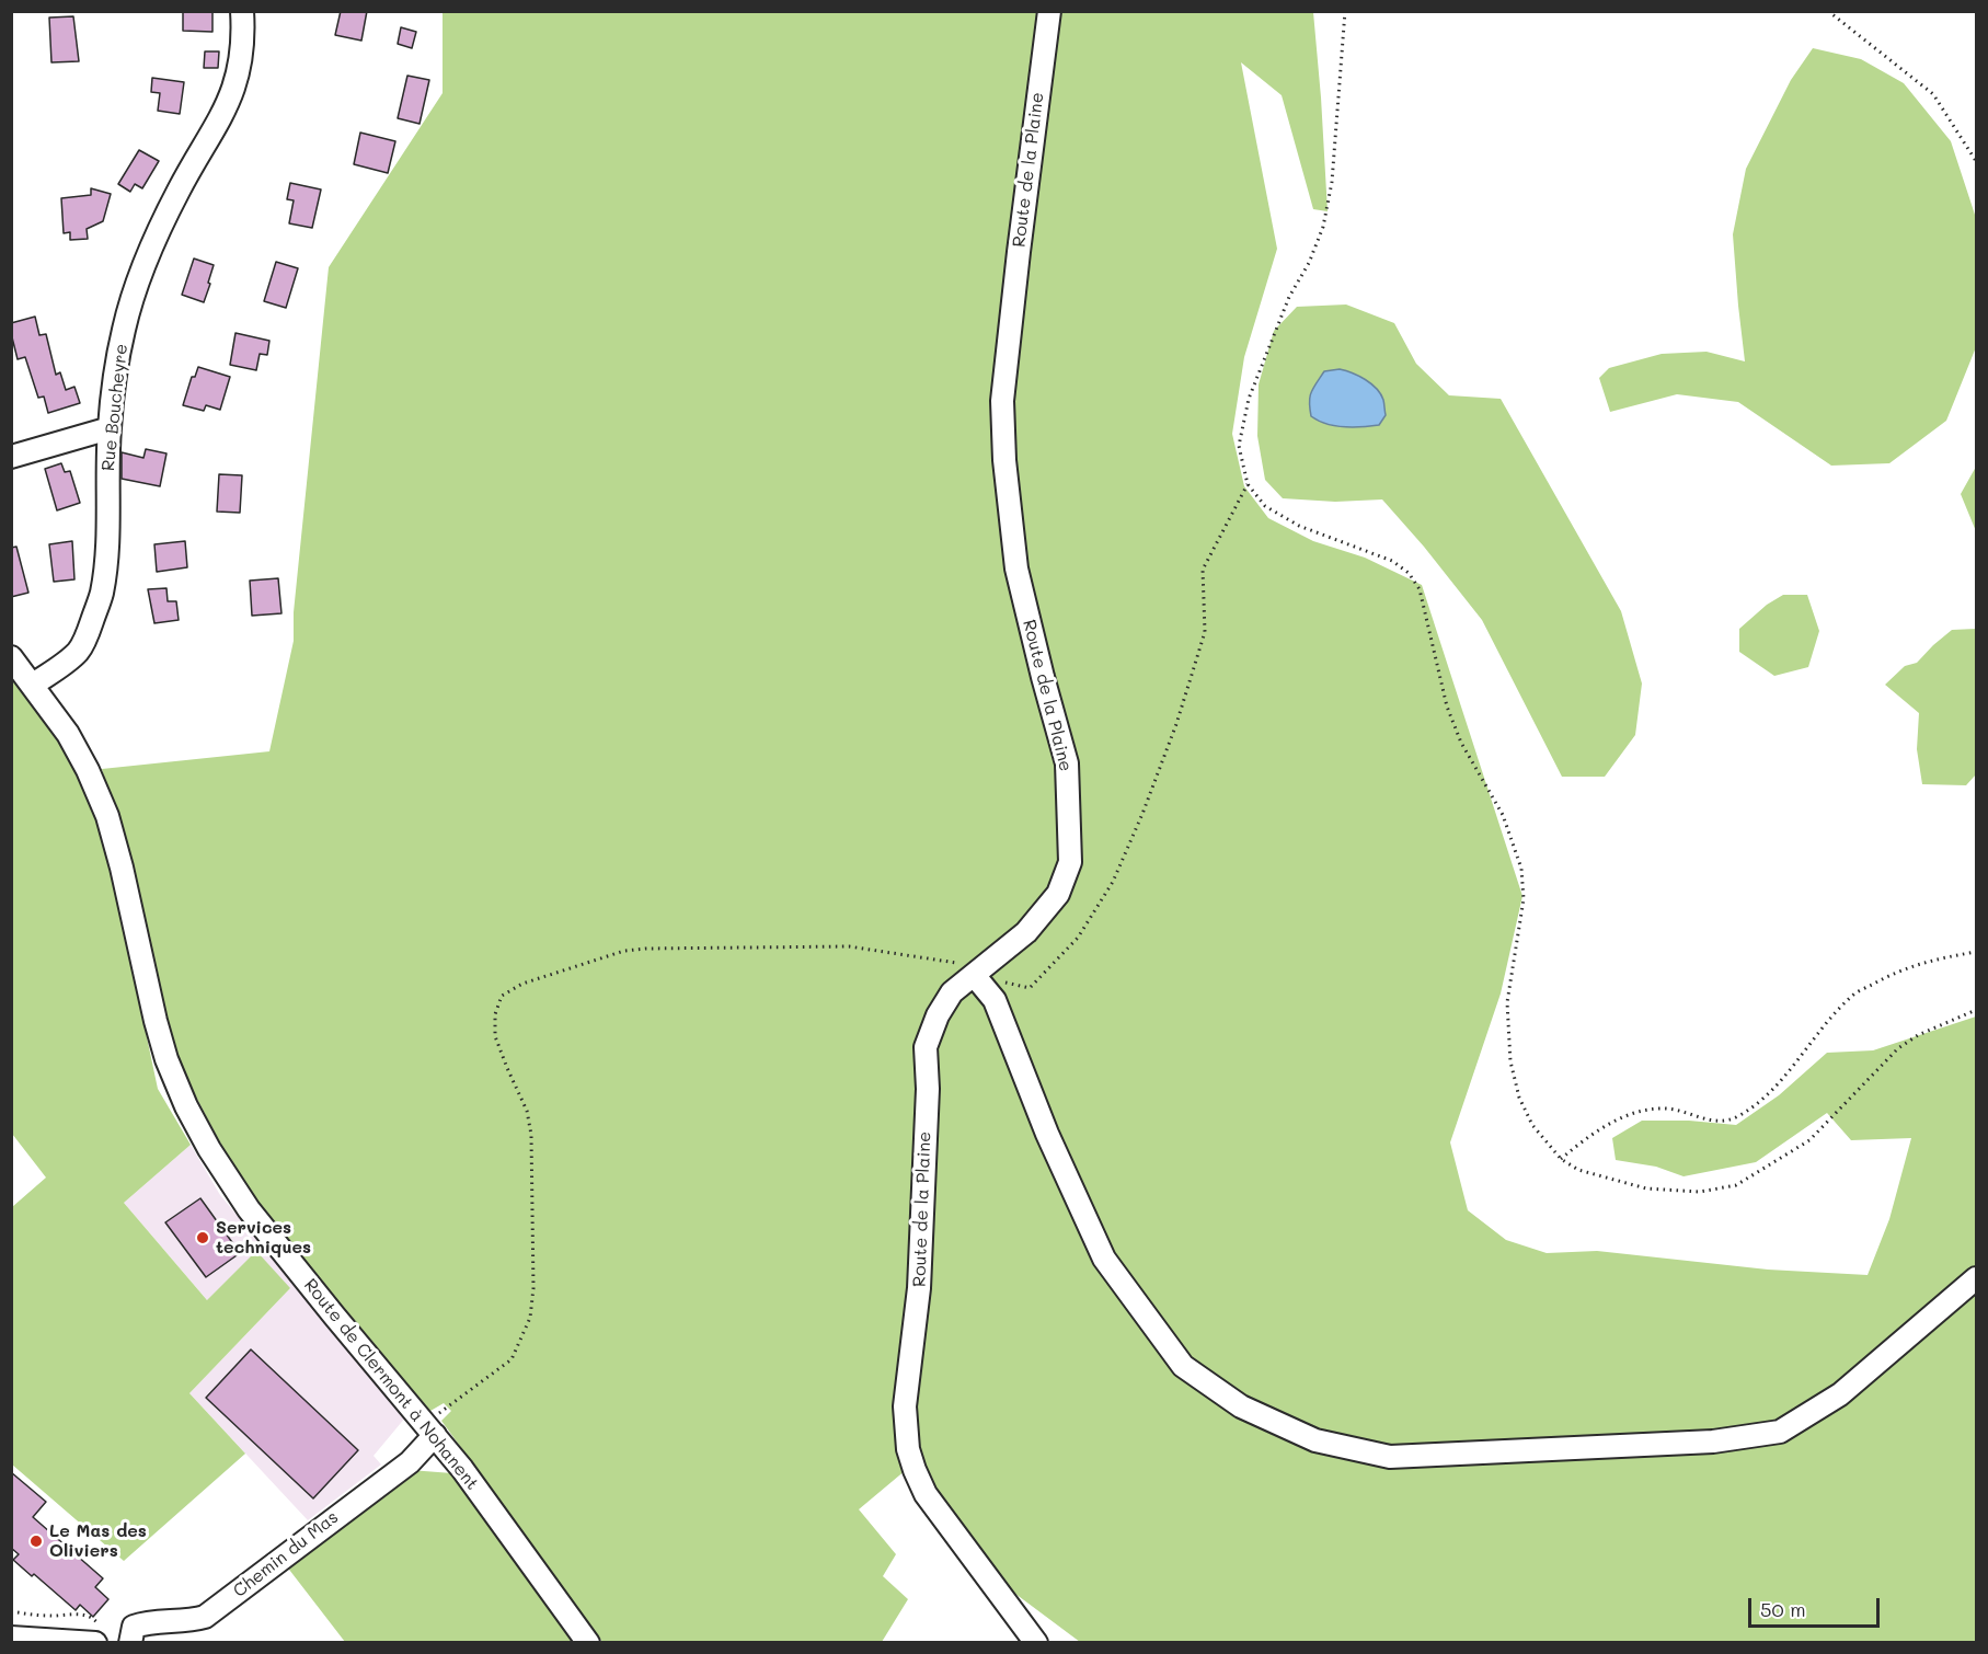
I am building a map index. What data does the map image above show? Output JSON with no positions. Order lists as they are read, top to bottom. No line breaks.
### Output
{"streets":{"street":["Route de la Plaine","Rue Boucheyre","Route de Clermont à Nohanent","Chemin du Mas"]},"crossings":[["Rue Boucheyre","Route de Clermont à Nohanent"],["Route de Clermont à Nohanent","Chemin du Mas"]],"places":["Services techniques","Le Mas des Oliviers"],"scale_bar":"50 m"}
